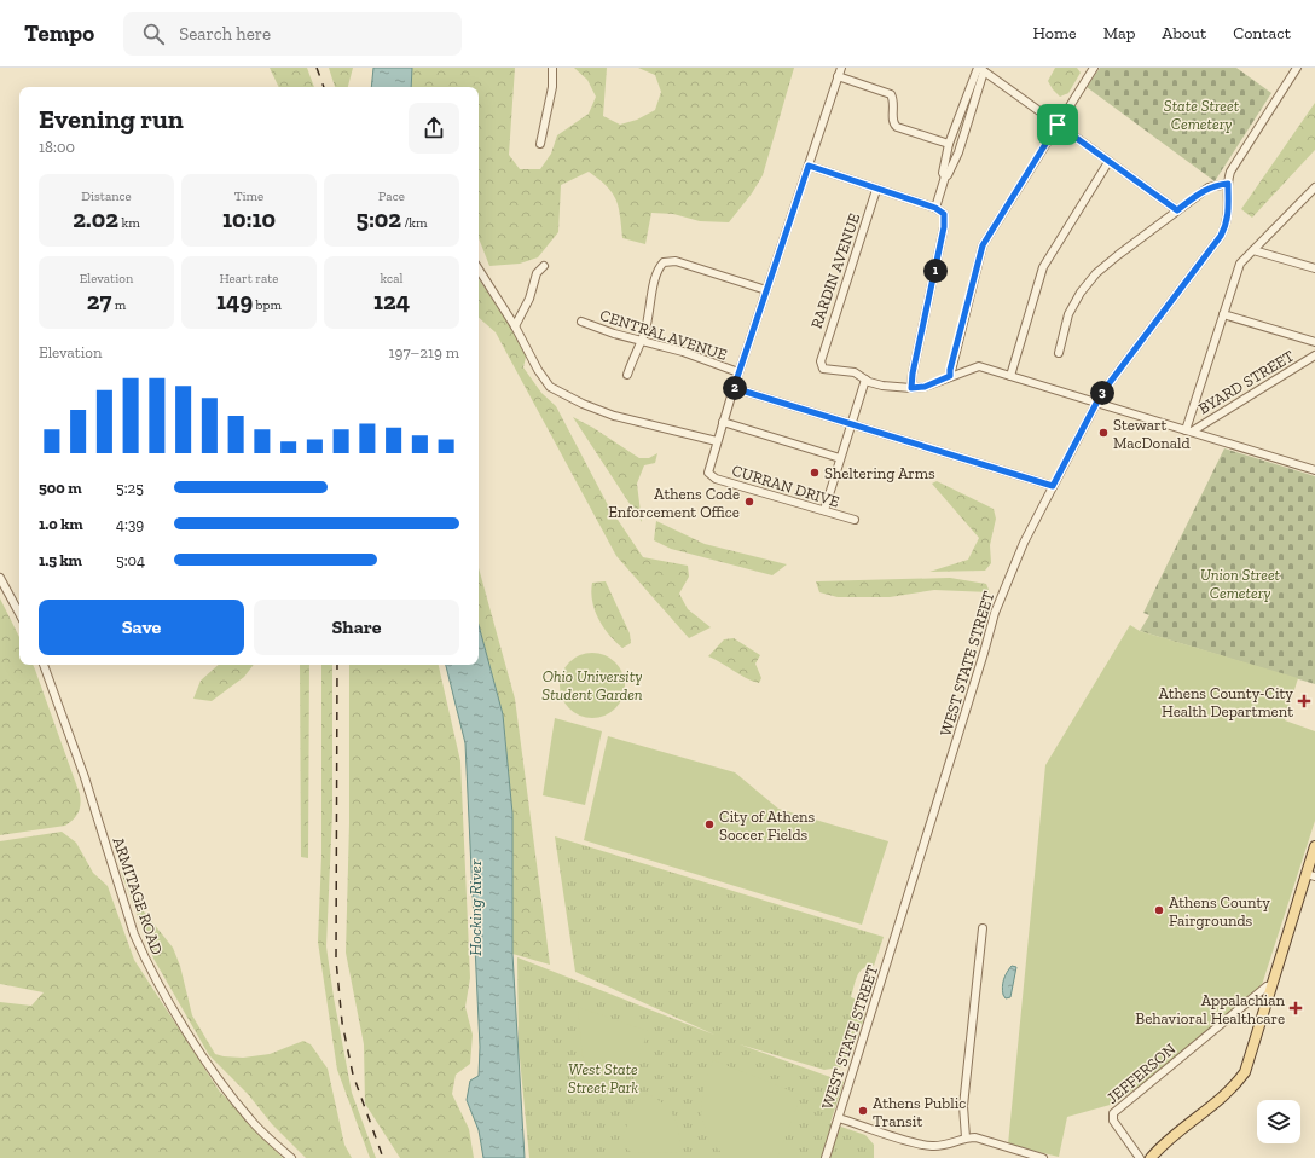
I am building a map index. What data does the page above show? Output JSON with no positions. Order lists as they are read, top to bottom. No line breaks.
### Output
{"streets":{"street":["RARDIN AVENUE","CENTRAL AVENUE","BYARD STREET","CURRAN DRIVE","WEST STATE STREET","ARMITAGE ROAD","JEFFERSON"]},"water":["Hocking River"],"parks":["State Street Cemetery","Union Street Cemetery","Ohio University Student Garden","West State Street Park"],"places":{"other":["Stewart MacDonald","Sheltering Arms","Athens Code Enforcement Office","City of Athens Soccer Fields","Athens County Fairgrounds","Athens Public Transit"],"health":["Athens County-City Health Department","Appalachian Behavioral Healthcare"]},"page":{"header":"Tempo","search":"Search here","nav":["Home","Map","About","Contact"],"heading":["Evening run","18:00"],"stats":[["Distance","2.02 km"],["Time","10:10"],["Pace","5:02 /km"],["Elevation","27 m"],["Heart rate","149 bpm"],["kcal","124"]],"pins":["1","2","3"],"chart":["Elevation","197–219 m"],"list":[{"name":"500 m","note":"5:25"},{"name":"1.0 km","note":"4:39"},{"name":"1.5 km","note":"5:04"}],"buttons":["Save","Share"]}}
